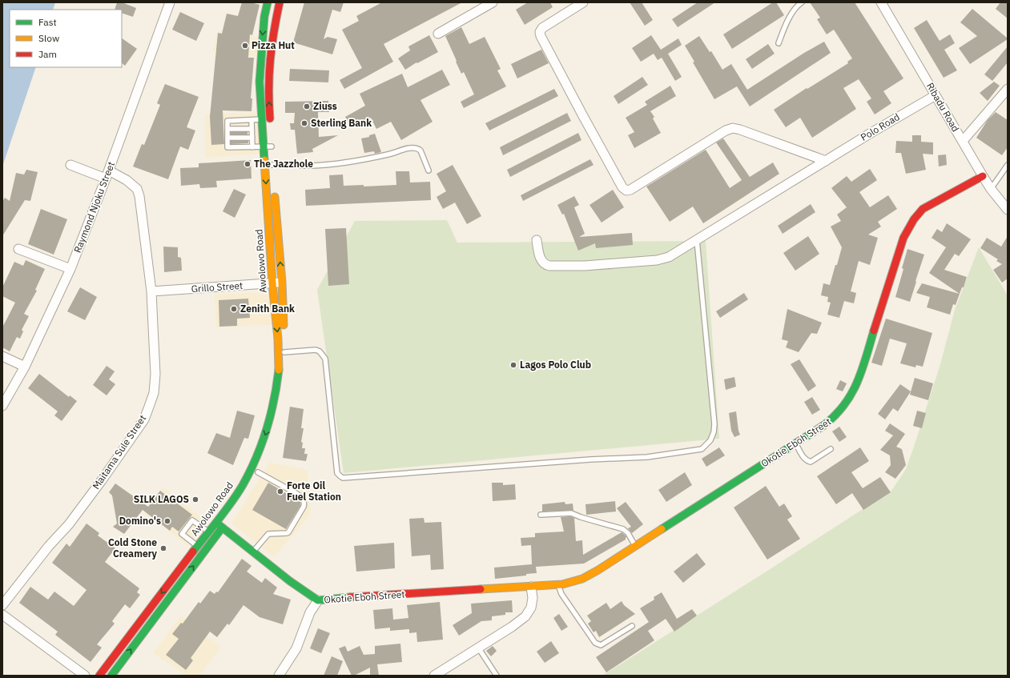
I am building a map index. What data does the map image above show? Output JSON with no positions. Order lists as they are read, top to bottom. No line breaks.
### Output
{"streets":{"main road":["Awolowo Road","Okotie Eboh Street"],"street":["Ribadu Road","Polo Road","Raymond Njoku Street","Grillo Street","Maitama Sule Street"]},"crossings":[["Ribadu Road","Polo Road"],["Ribadu Road","Okotie Eboh Street"],["Raymond Njoku Street","Maitama Sule Street"],["Awolowo Road","Grillo Street"],["Awolowo Road","Okotie Eboh Street"],["Grillo Street","Maitama Sule Street"]],"places":["Pizza Hut","Ziuss","Sterling Bank","The Jazzhole","Zenith Bank","Lagos Polo Club","Forte Oil Fuel Station","SILK LAGOS","Domino's","Cold Stone Creamery"],"legend":["Fast","Slow","Jam"]}
